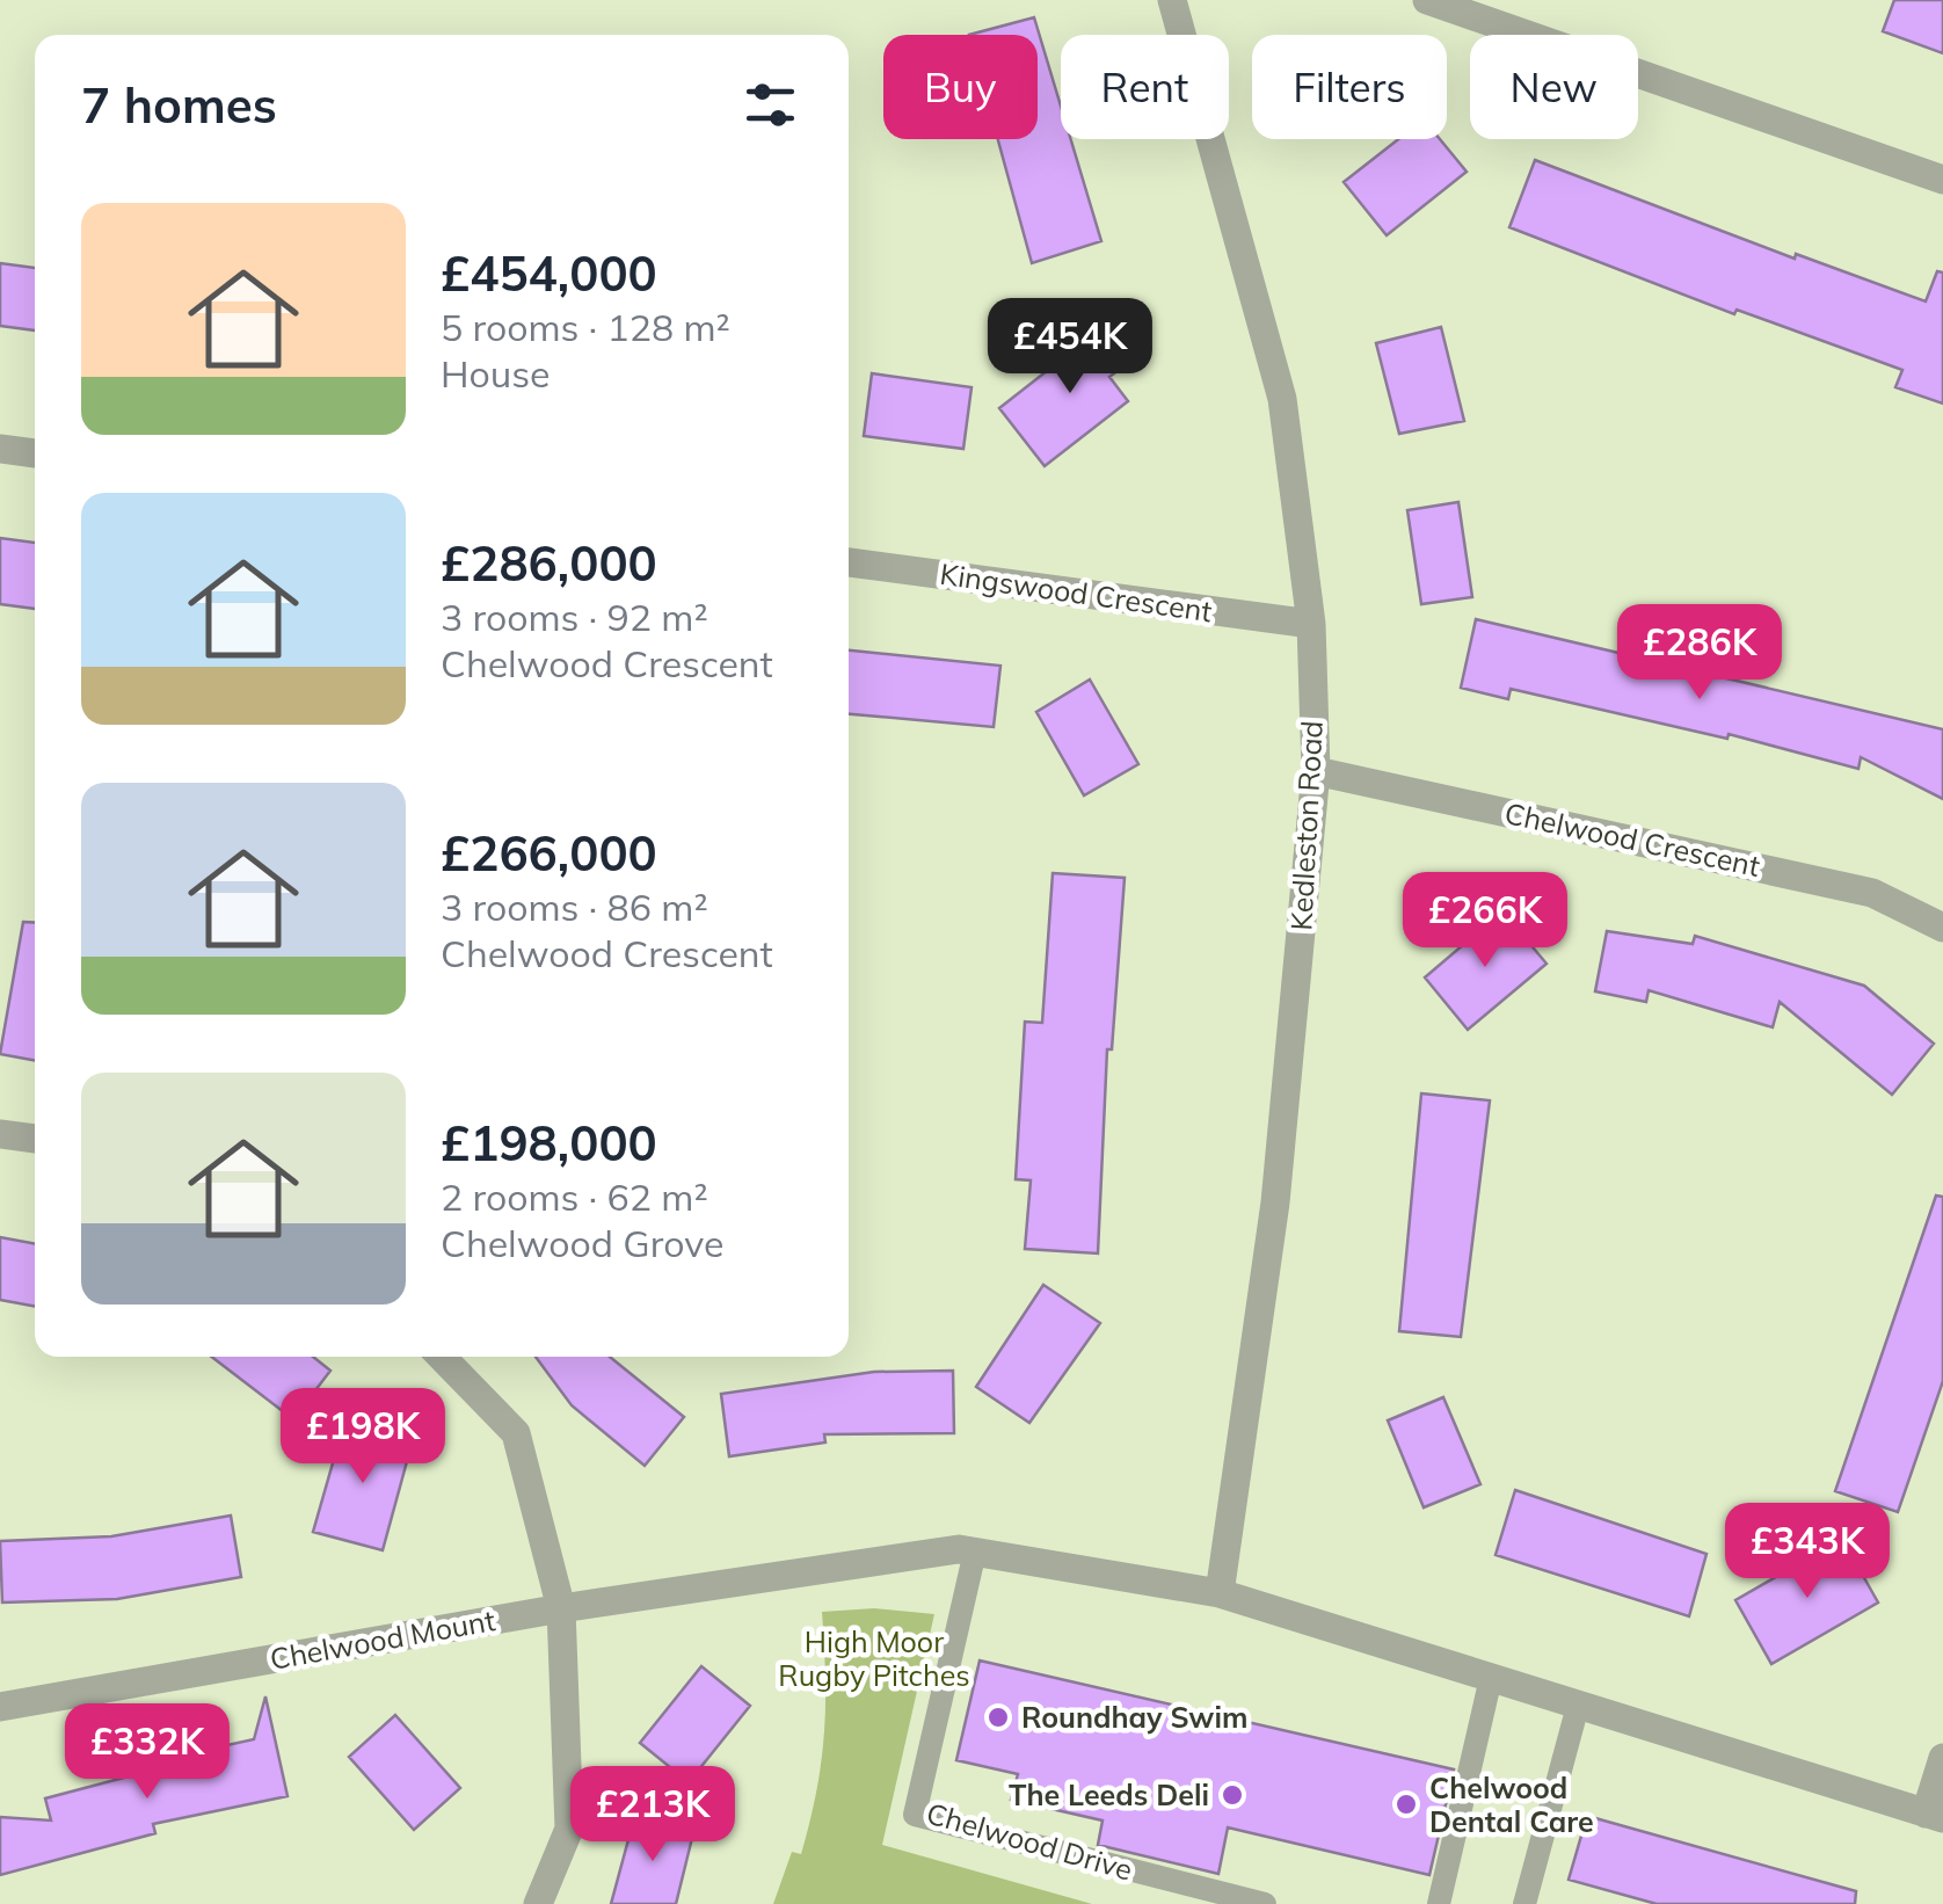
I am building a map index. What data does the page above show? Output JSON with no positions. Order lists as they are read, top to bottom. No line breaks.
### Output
{"streets":{"street":["Kingswood Crescent","Kedleston Road","Chelwood Crescent","Chelwood Mount"],"lane":["Chelwood Drive"]},"crossings":[["Kingswood Crescent","Kedleston Road"],["Kedleston Road","Chelwood Crescent"]],"parks":["High Moor Rugby Pitches"],"places":["Roundhay Swim","The Leeds Deli","Chelwood Dental Care"],"page":{"chip":["Buy","Rent","Filters","New"],"heading":"7 homes","list":[{"name":"£454,000","note":"5 rooms · 128 m² · House"},{"name":"£286,000","note":"3 rooms · 92 m² · Chelwood Crescent"},{"name":"£266,000","note":"3 rooms · 86 m² · Chelwood Crescent"},{"name":"£198,000","note":"2 rooms · 62 m² · Chelwood Grove"}],"price":["£454K","£286K","£266K","£198K","£343K","£332K","£213K"]}}
